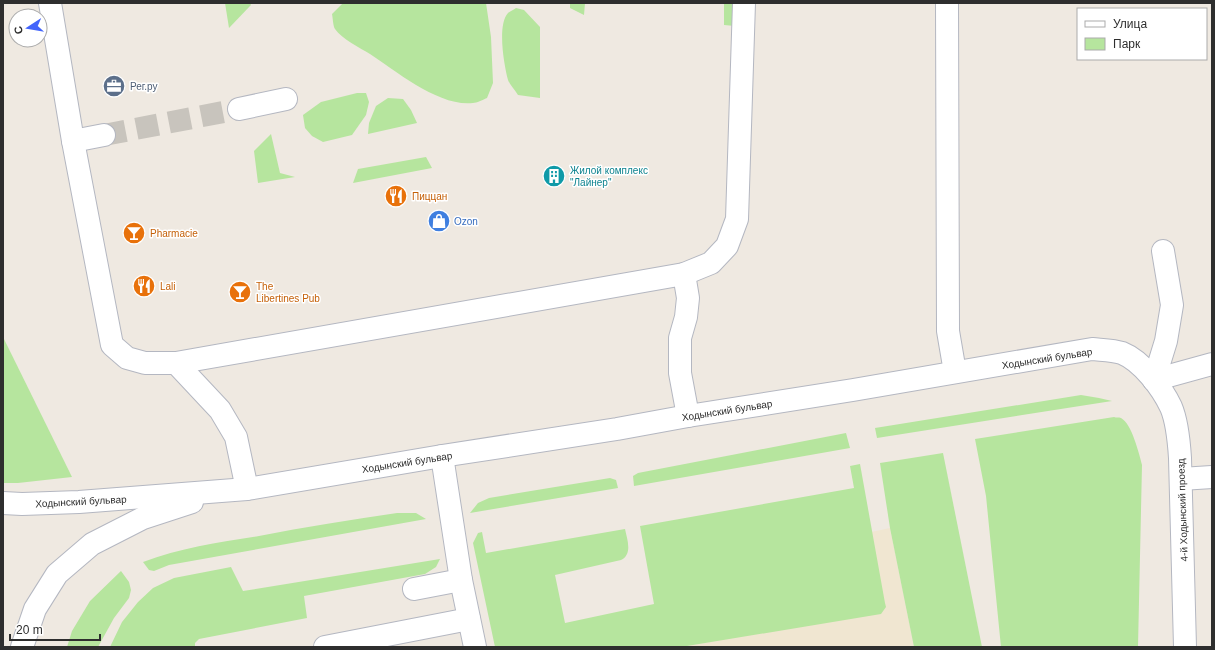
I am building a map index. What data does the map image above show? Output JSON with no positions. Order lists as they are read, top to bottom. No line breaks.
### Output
{"streets":{"street":["Ходынский бульвар","4-й Ходынский проезд"]},"crossings":[["Ходынский бульвар","4-й Ходынский проезд"]],"places":{"office":["Рег.ру"],"building":["Жилой комплекс \"Лайнер\""],"restaurant":["Пиццан","Lali"],"shop":["Ozon"],"bar":["Pharmacie","The Libertines Pub"]},"legend":["Улица","Парк"],"scale_bar":"20 m","north":"left"}
